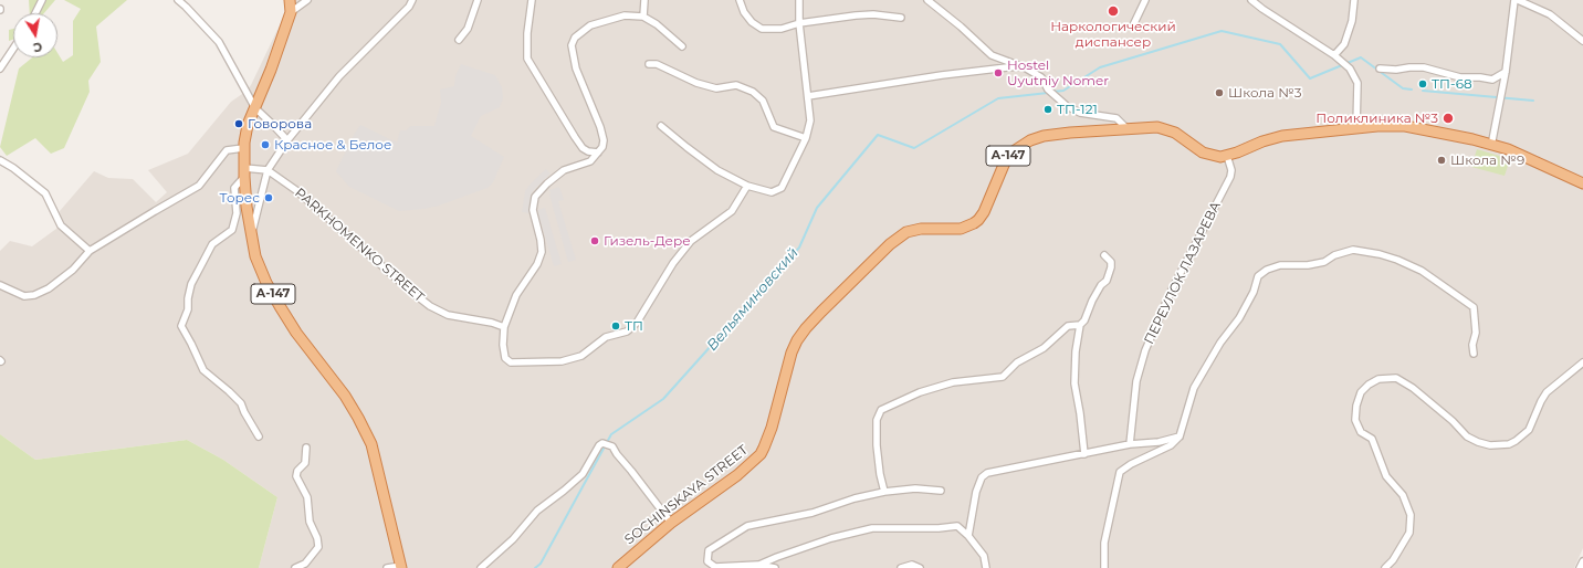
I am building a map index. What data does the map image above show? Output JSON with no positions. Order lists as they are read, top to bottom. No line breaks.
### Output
{"streets":{"highway":["А-147","SOCHINSKAYA STREET"],"street":["PARKHOMENKO STREET","ПЕРЕУЛОК ЛАЗАРЕВА"]},"crossings":[["ПЕРЕУЛОК ЛАЗАРЕВА","SOCHINSKAYA STREET"]],"water":["Вельяминовский"],"places":["Наркологический диспансер","Hostel Uyutniy Nomer","ТП-68","Школа №3","ТП-121","Поликлиника №3","Говорова","Красное & Белое","Школа №9","Торес","Гизель-Дере","ТП"],"north":"bottom"}
